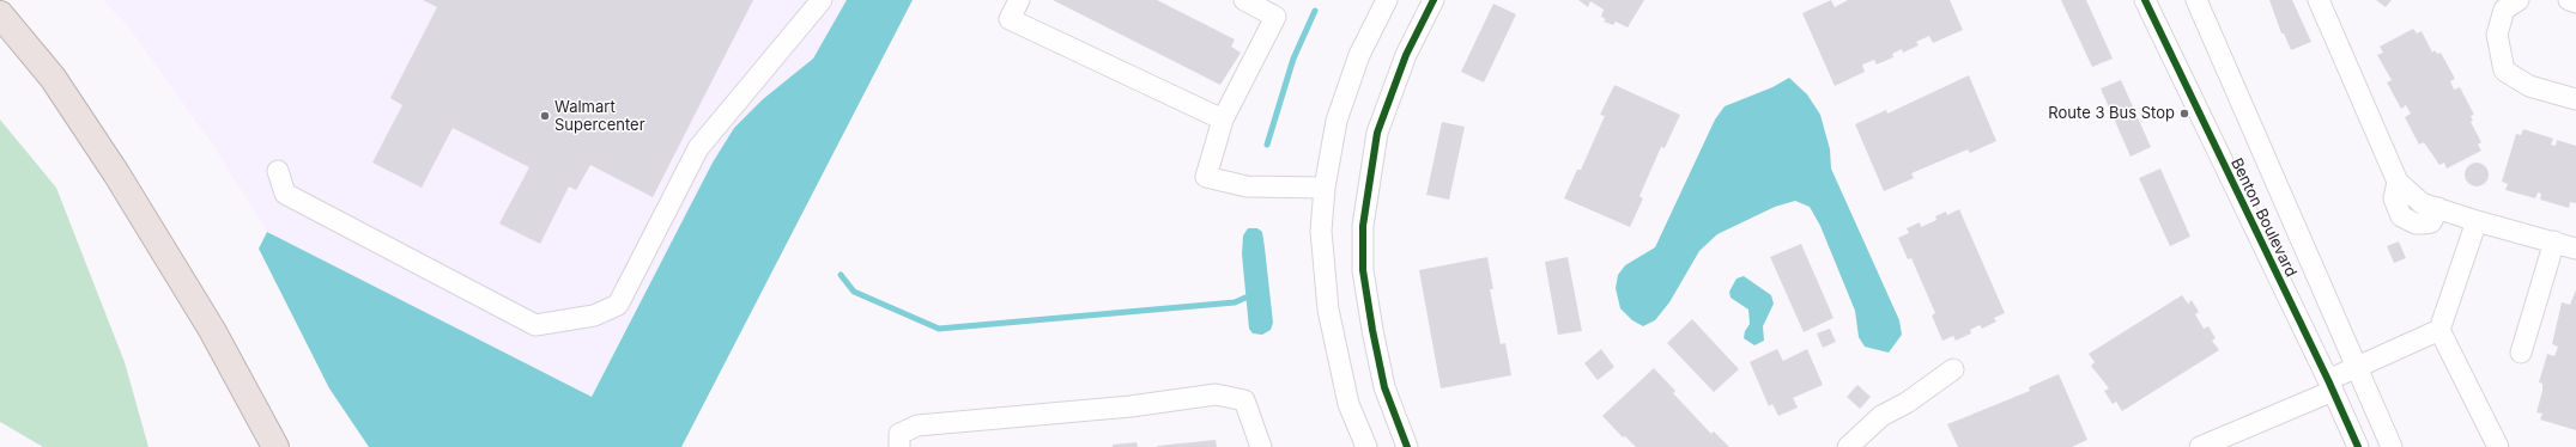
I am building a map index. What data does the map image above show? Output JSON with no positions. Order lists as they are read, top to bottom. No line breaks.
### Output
{"streets":{"street":["Benton Boulevard"]},"places":["Route 3 Bus Stop","Walmart Supercenter"]}
